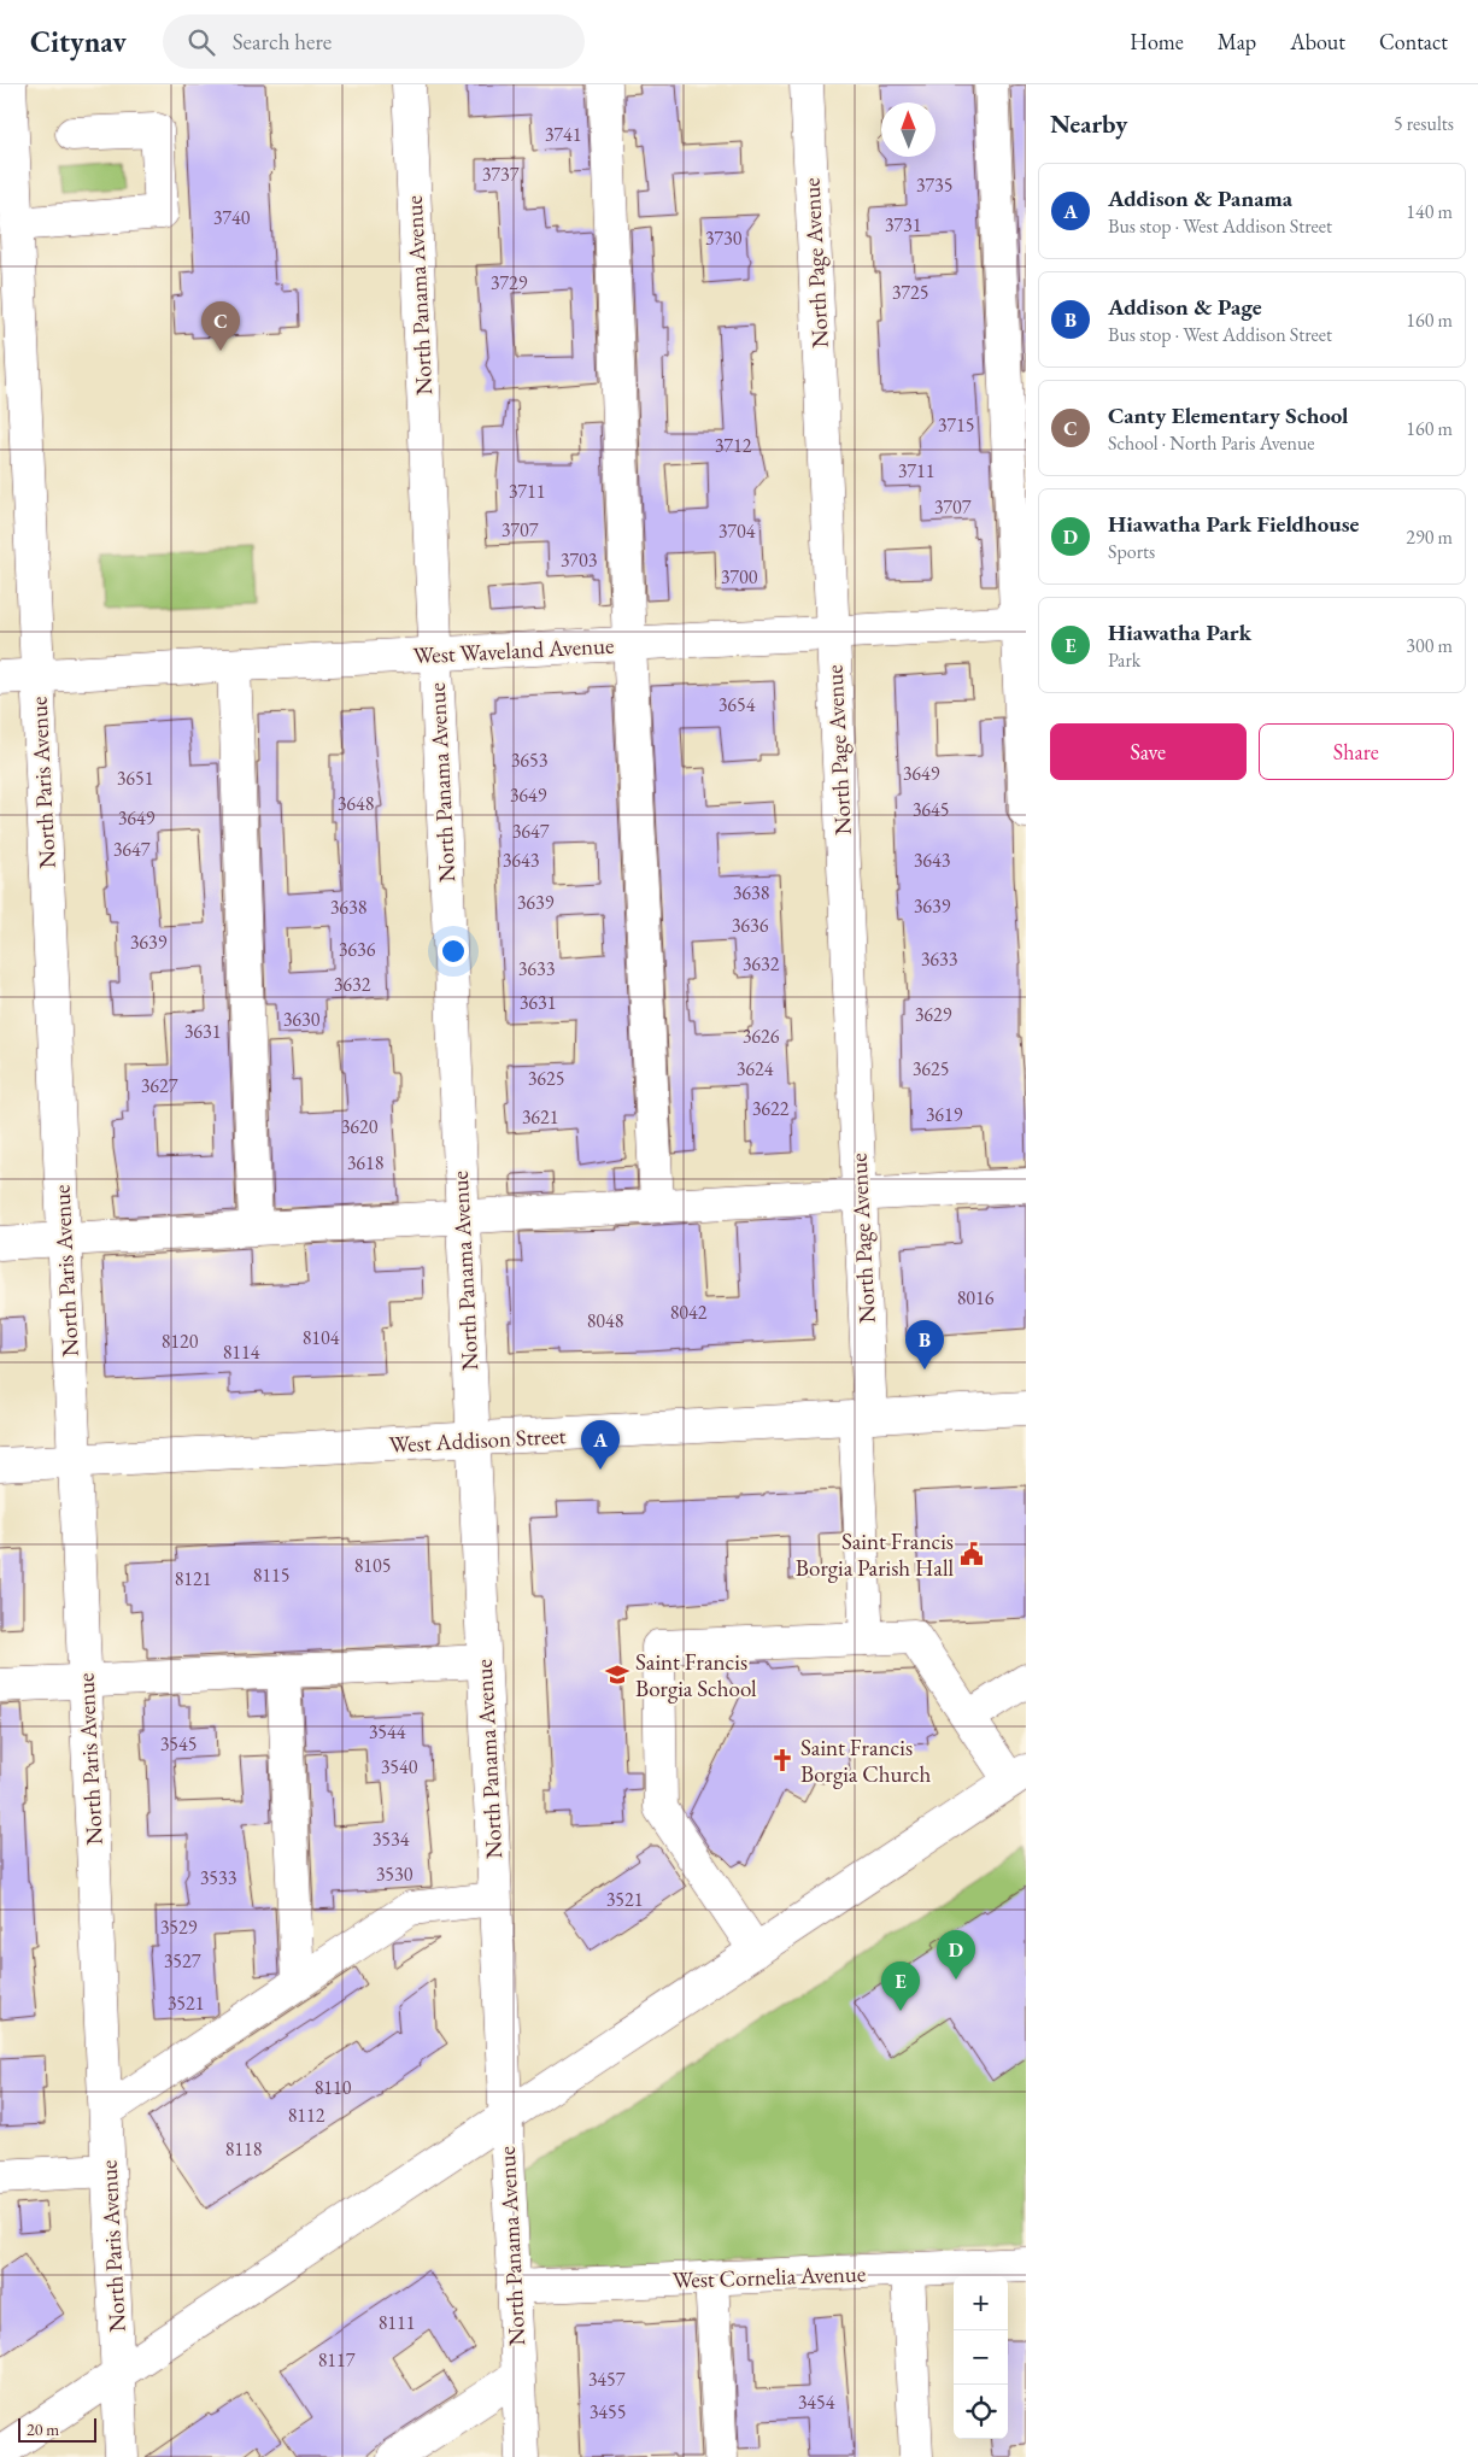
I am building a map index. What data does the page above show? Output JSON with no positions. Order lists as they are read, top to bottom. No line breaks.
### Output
{"streets":{"street":["North Page Avenue","North Panama Avenue","West Waveland Avenue","North Paris Avenue","West Addison Street","West Cornelia Avenue"]},"crossings":[["North Page Avenue","West Waveland Avenue"],["North Page Avenue","West Addison Street"],["North Panama Avenue","West Waveland Avenue"],["North Panama Avenue","West Addison Street"],["North Panama Avenue","West Cornelia Avenue"],["West Waveland Avenue","North Paris Avenue"],["North Paris Avenue","West Addison Street"]],"places":{"public building":["Saint Francis Borgia Parish Hall"],"school or university":["Saint Francis Borgia School"],"church":["Saint Francis Borgia Church"]},"house_numbers":["3741","3737","3735","3740","3731","3730","3729","3725","3715","3712","3711","3711","3707","3707","3704","3703","3700","3654","3653","3649","3651","3649","3648","3645","3649","3647","3647","3643","3643","3638","3639","3639","3638","3636","3639","3636","3633","3632","3633","3632","3631","3629","3630","3631","3626","3624","3625","3625","3627","3622","3619","3621","3620","3618","8016","8042","8048","8104","8120","8114","8105","8115","8121","3544","3545","3540","3534","3530","3533","3521","3529","3527","3521","8110","8112","8118","8111","8117","3457","3454","3455"],"scale_bar":"20 m","north":"top","page":{"header":"Citynav","search":"Search here","nav":["Home","Map","About","Contact"],"heading":["Nearby","5 results"],"list":[{"mark":"A","name":"Addison & Panama","note":"Bus stop · West Addison Street","value":"140 m"},{"mark":"B","name":"Addison & Page","note":"Bus stop · West Addison Street","value":"160 m"},{"mark":"C","name":"Canty Elementary School","note":"School · North Paris Avenue","value":"160 m"},{"mark":"D","name":"Hiawatha Park Fieldhouse","note":"Sports","value":"290 m"},{"mark":"E","name":"Hiawatha Park","note":"Park","value":"300 m"}],"pins":["C","B","A","D","E"],"buttons":["Save","Share"],"map_buttons":["+","−"],"scale":"20 m"}}
